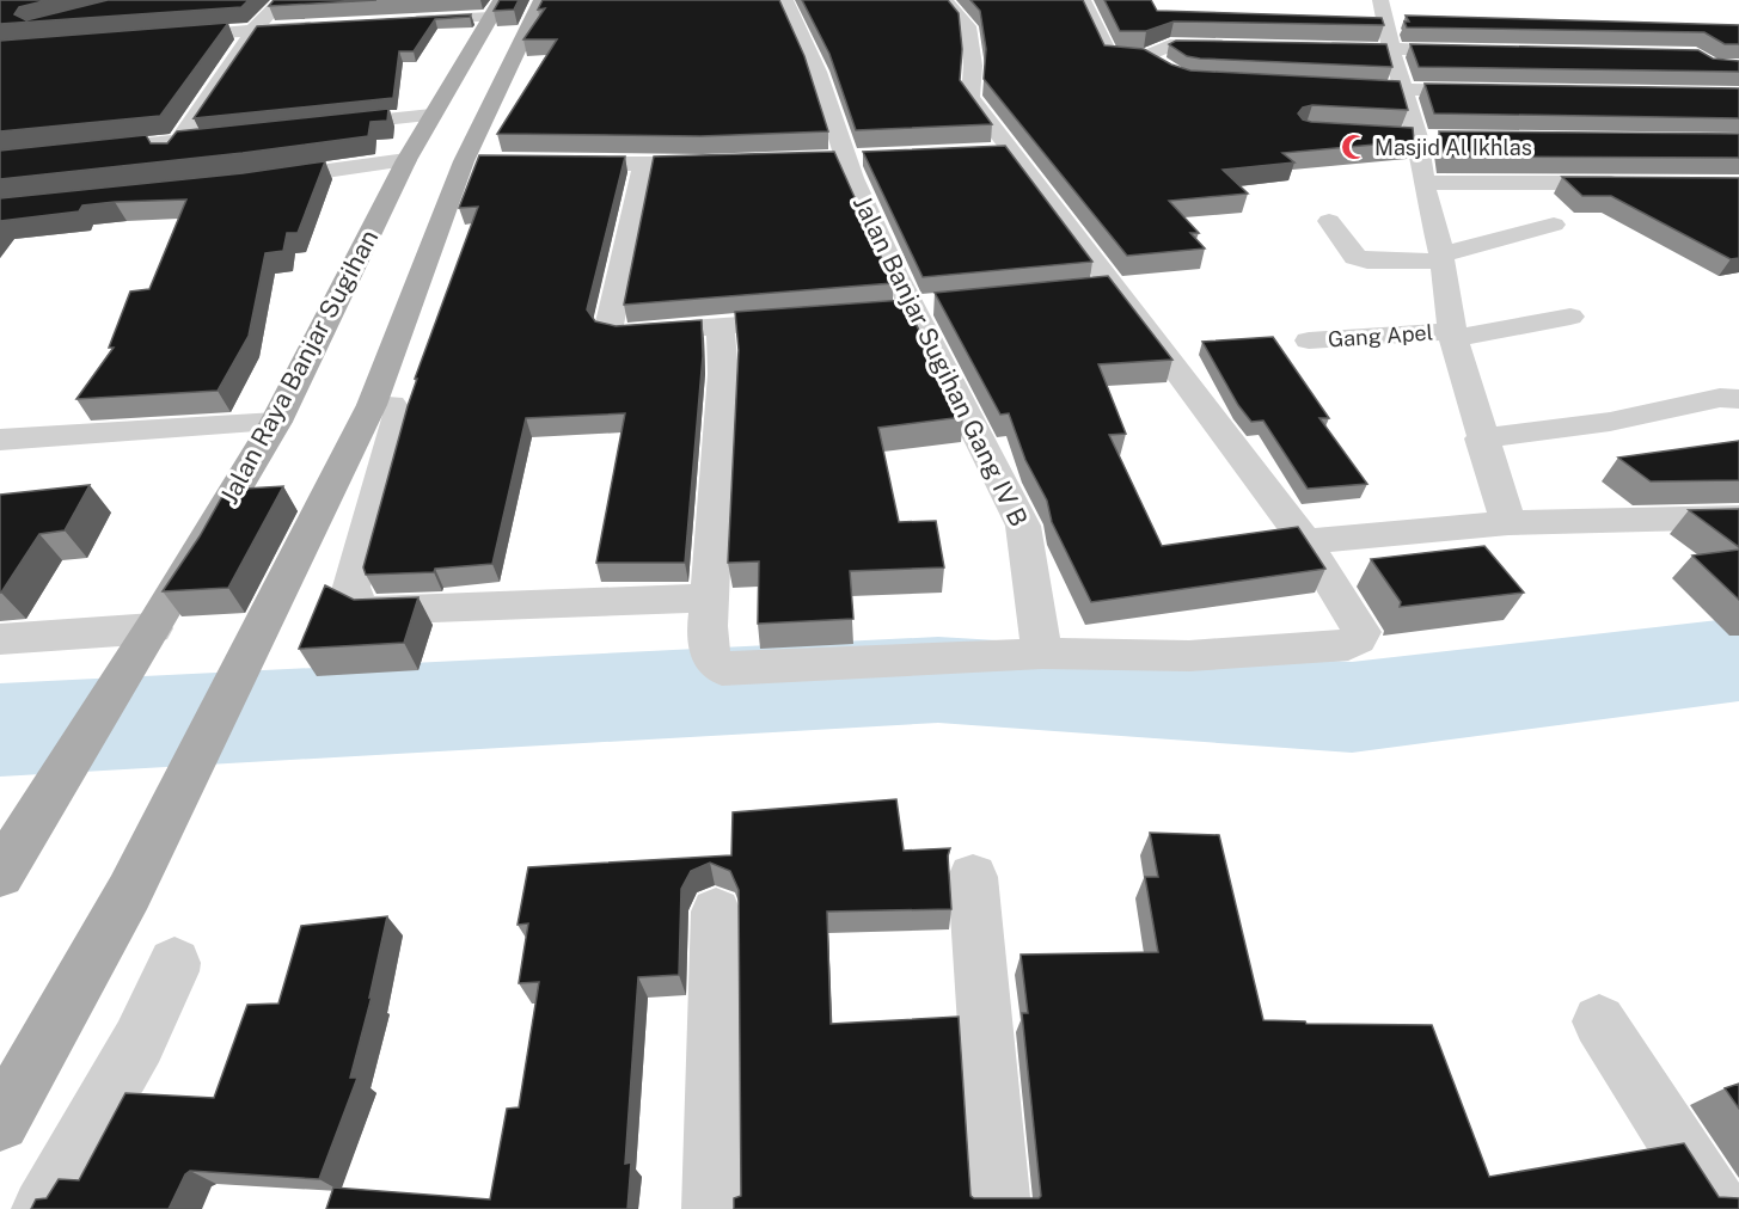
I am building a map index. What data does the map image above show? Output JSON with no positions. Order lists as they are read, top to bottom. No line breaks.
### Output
{"streets":{"main road":["Jalan Raya Banjar Sugihan"],"street":["Gang Apel","Jalan Banjar Sugihan Gang IV B"]},"places":{"mosque":["Masjid Al Ikhlas"]}}
